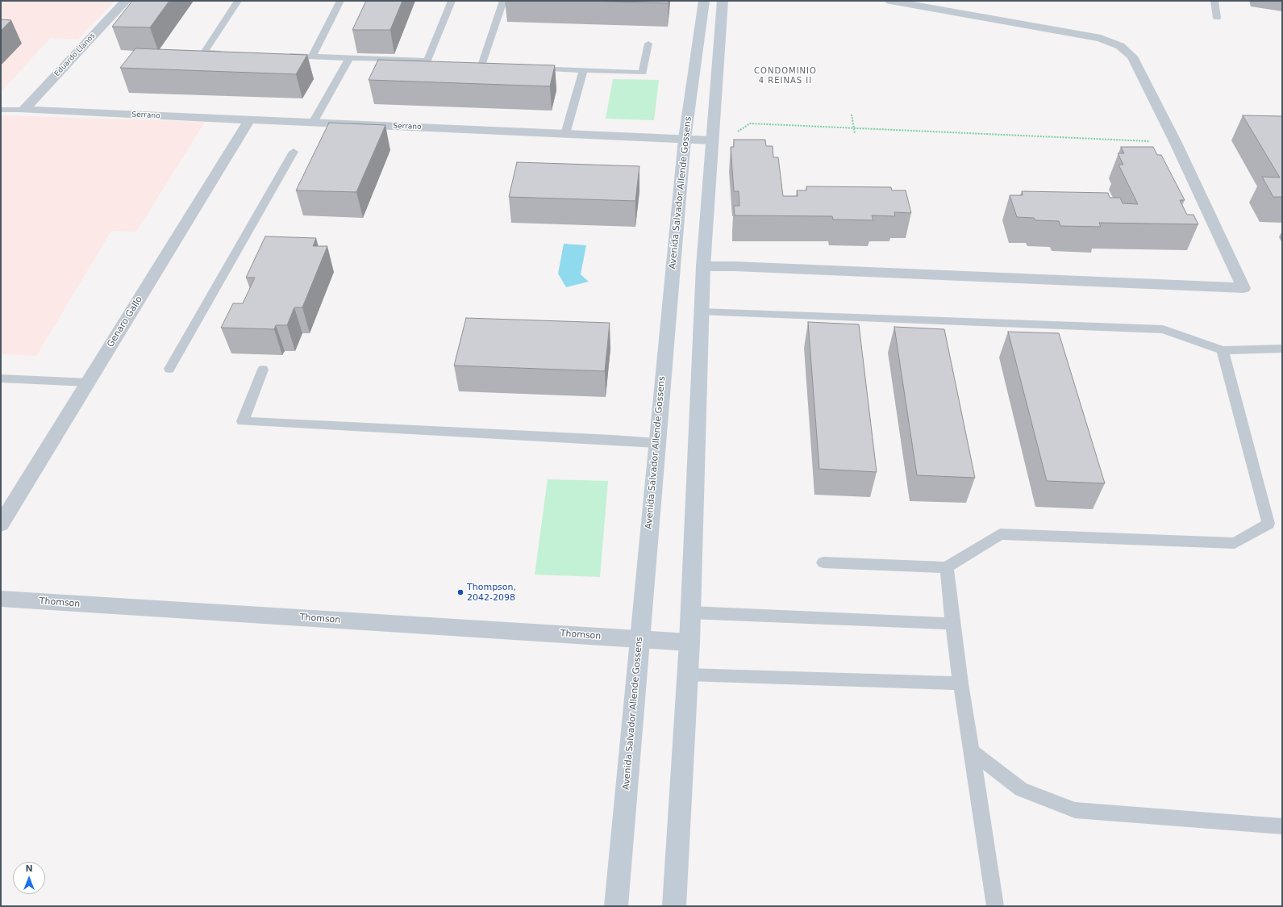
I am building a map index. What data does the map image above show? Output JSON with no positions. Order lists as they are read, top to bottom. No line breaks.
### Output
{"streets":{"main road":["Avenida Salvador Allende Gossens"],"street":["Eduardo Llanos","Serrano","Genaro Gallo","Thomson"]},"crossings":[["Eduardo Llanos","Serrano"],["Serrano","Avenida Salvador Allende Gossens"],["Serrano","Genaro Gallo"],["Avenida Salvador Allende Gossens","Thomson"]],"districts":["CONDOMINIO 4 REINAS II"],"places":["Thompson, 2042-2098"],"north":"top"}
